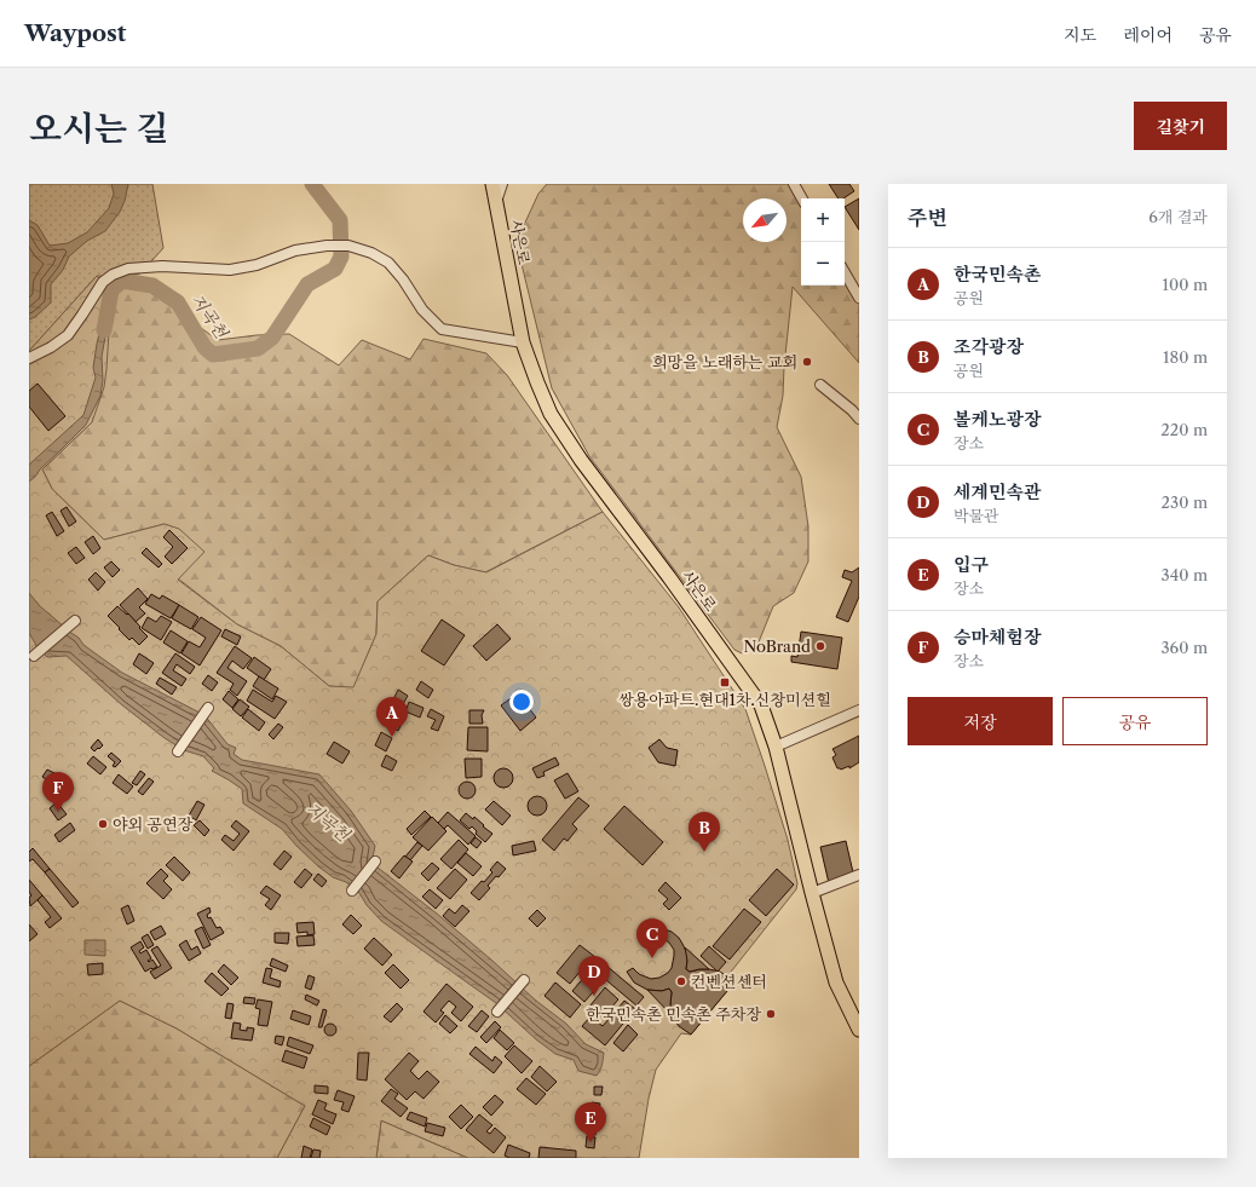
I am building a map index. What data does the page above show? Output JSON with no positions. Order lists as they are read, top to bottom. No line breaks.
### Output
{"streets":{"main road":["사은로"]},"water":["지곡천"],"places":{"other":["희망을 노래하는 교회","NoBrand","야외 공연장","컨벤션센터","한국민속촌 민속촌 주차장"],"transit":["쌍용아파트.현대1차.신창미션힐"]},"north":"bottom left","page":{"header":"Waypost","nav":["지도","레이어","공유"],"title":"오시는 길","buttons":["길찾기",["저장","공유"]],"heading":["주변","6개 결과"],"map_buttons":["+","−"],"list":[{"mark":"A","name":"한국민속촌","note":"공원","value":"100 m"},{"mark":"B","name":"조각광장","note":"공원","value":"180 m"},{"mark":"C","name":"볼케노광장","note":"장소","value":"220 m"},{"mark":"D","name":"세계민속관","note":"박물관","value":"230 m"},{"mark":"E","name":"입구","note":"장소","value":"340 m"},{"mark":"F","name":"승마체험장","note":"장소","value":"360 m"}],"pins":["A","F","B","C","D","E"]}}
